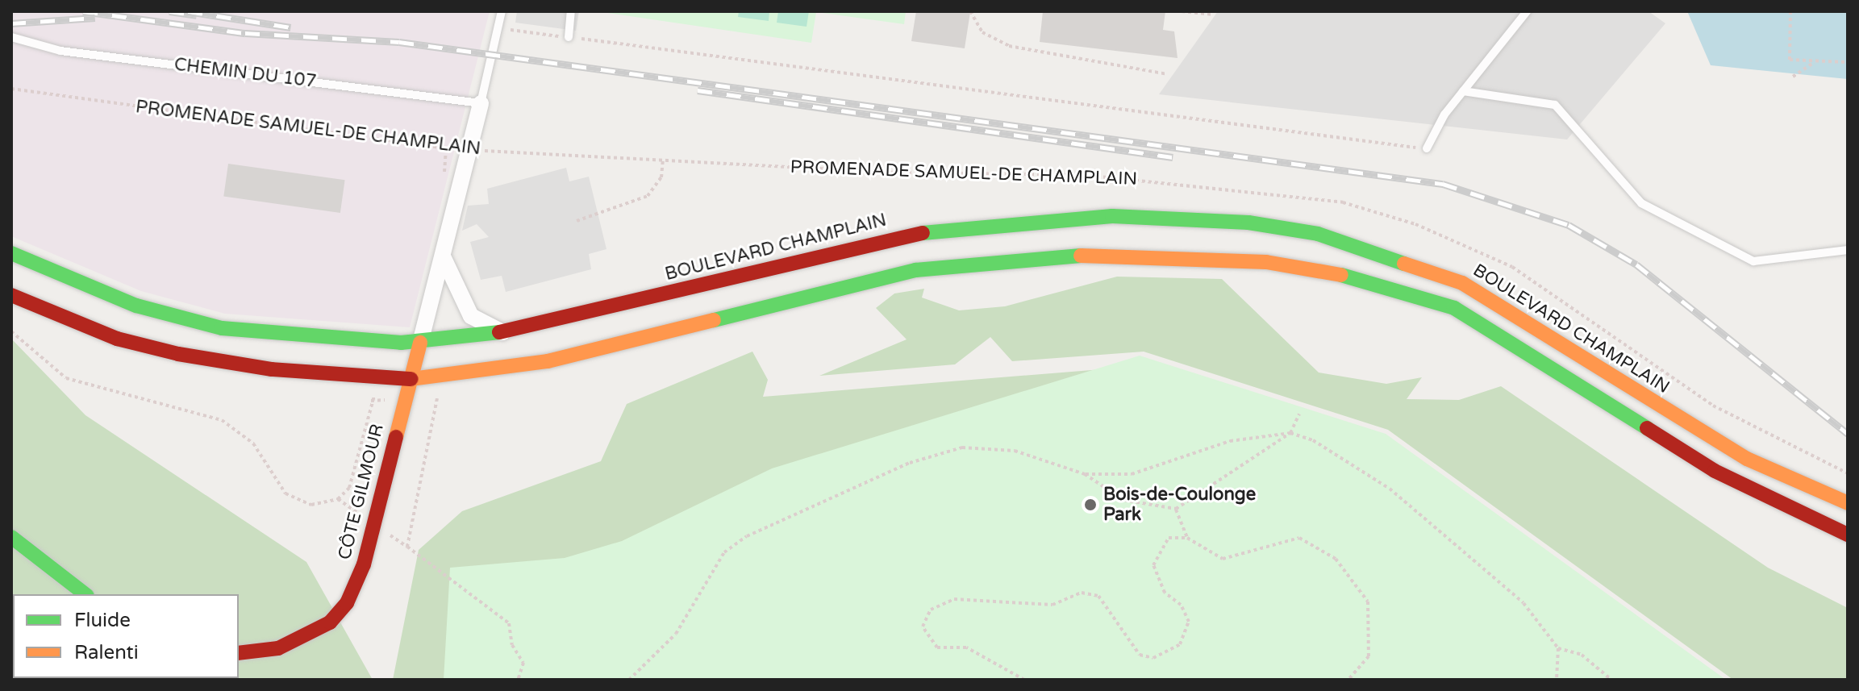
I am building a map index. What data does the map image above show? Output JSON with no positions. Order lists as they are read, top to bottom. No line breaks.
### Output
{"streets":{"main road":["BOULEVARD CHAMPLAIN","CÔTE GILMOUR"],"lane":["CHEMIN DU 107"],"path":["PROMENADE SAMUEL-DE CHAMPLAIN"]},"crossings":[["BOULEVARD CHAMPLAIN","CÔTE GILMOUR"]],"places":["Bois-de-Coulonge Park"],"legend":["Fluide","Ralenti"]}
